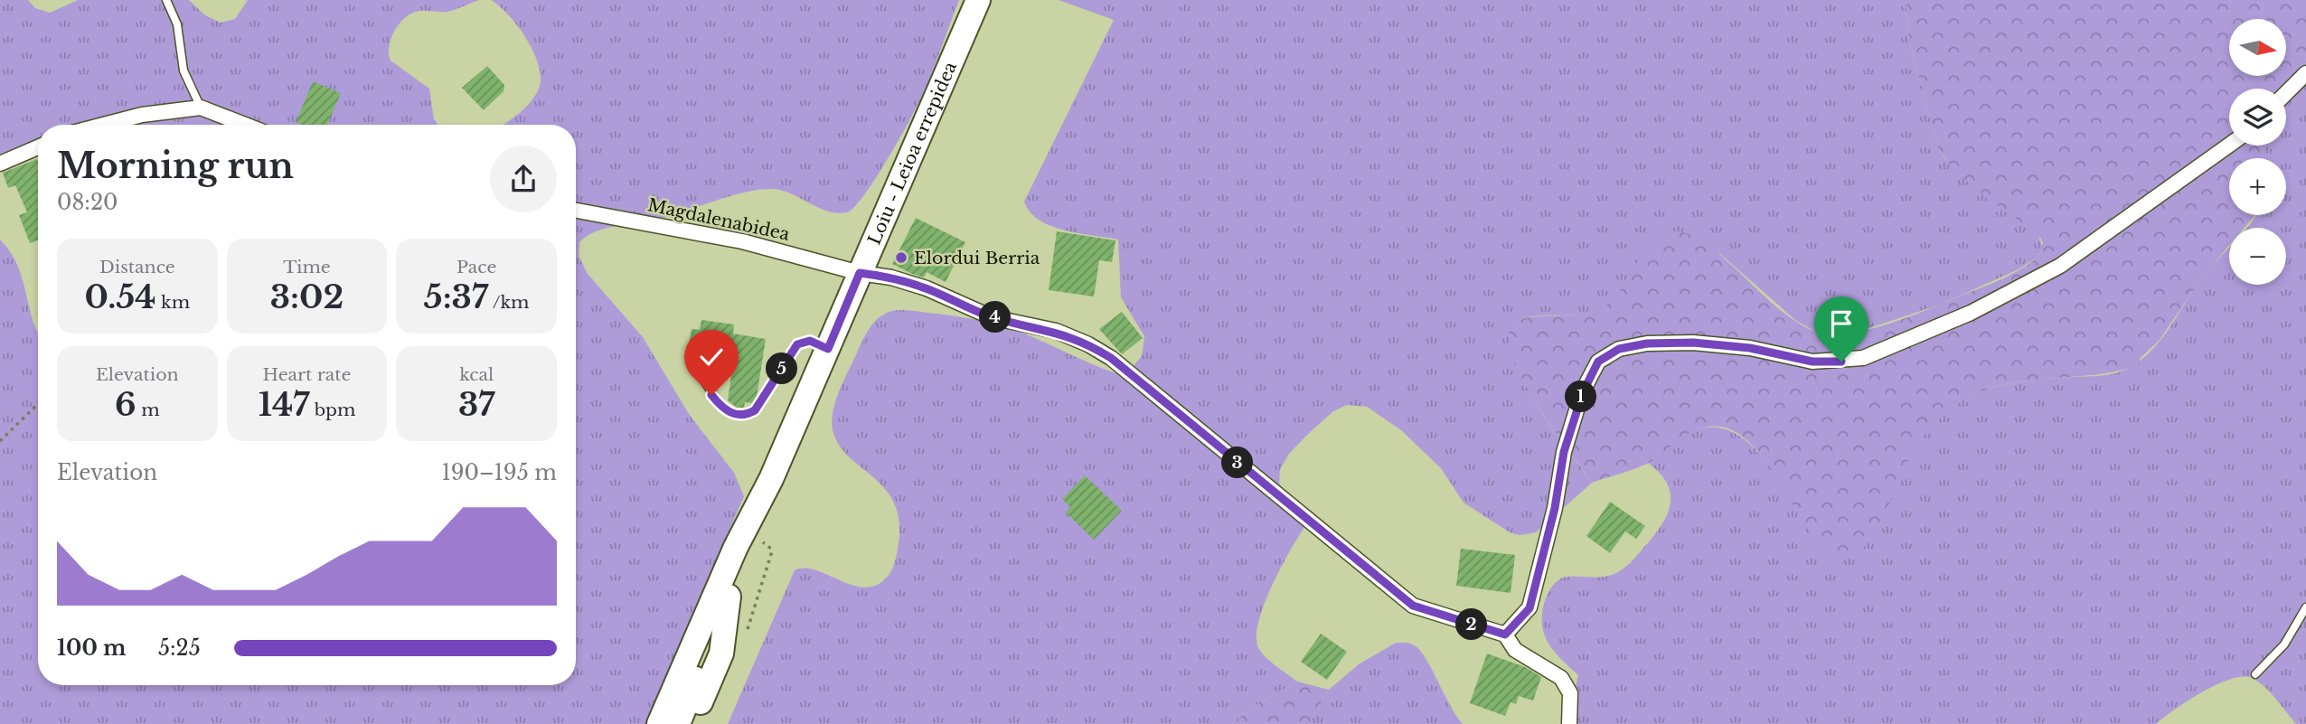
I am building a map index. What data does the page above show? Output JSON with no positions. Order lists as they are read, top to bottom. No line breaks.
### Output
{"streets":{"main road":["Loiu - Leioa errepidea"],"street":["Magdalenabidea"]},"crossings":[["Loiu - Leioa errepidea","Magdalenabidea"]],"places":["Elordui Berria"],"north":"right","page":{"map_buttons":["+","−"],"heading":["Morning run","08:20"],"stats":[["Distance","0.54 km"],["Time","3:02"],["Pace","5:37 /km"],["Elevation","6 m"],["Heart rate","147 bpm"],["kcal","37"]],"pins":["4","5","1","3","2"],"chart":["Elevation","190–195 m"],"list":[{"name":"100 m","note":"5:25"}]}}
